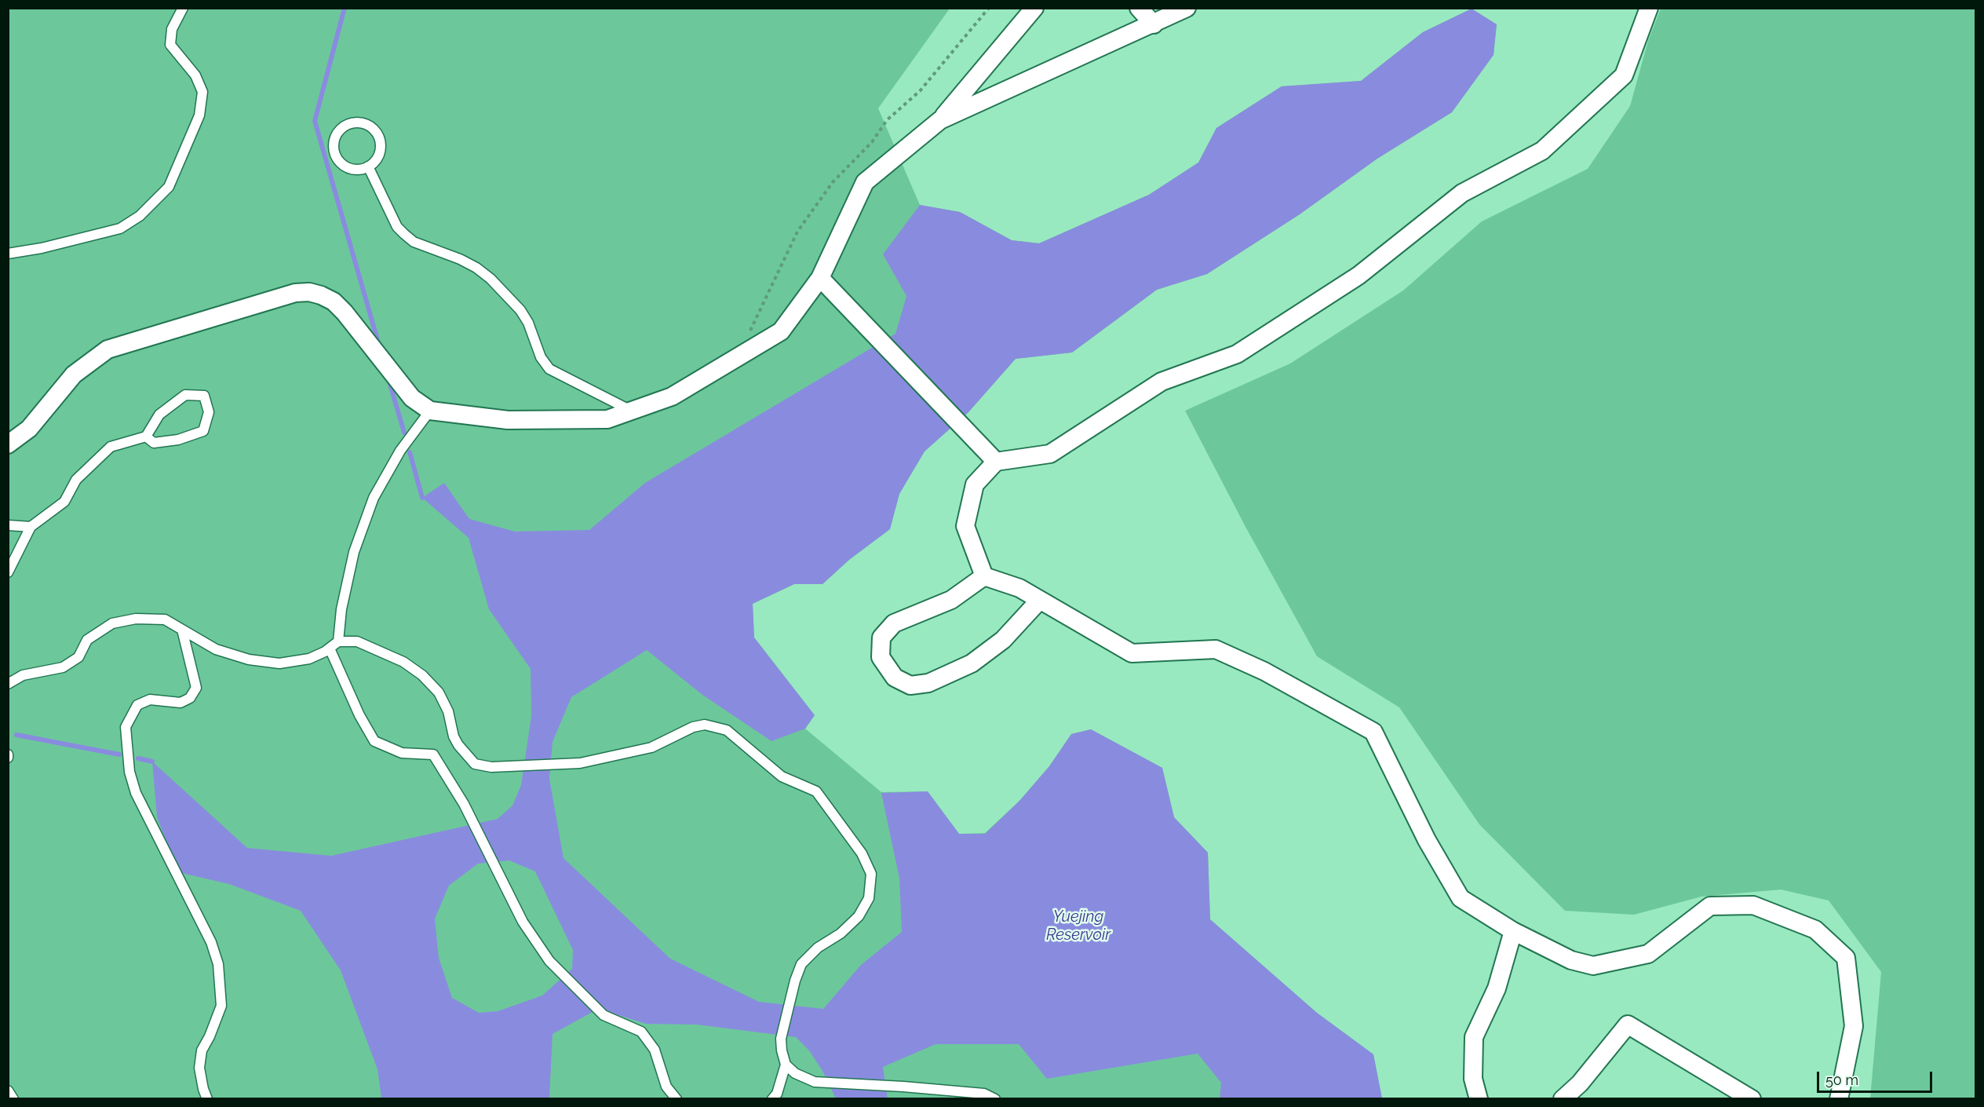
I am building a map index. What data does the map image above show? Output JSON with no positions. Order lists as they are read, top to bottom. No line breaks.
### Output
{"water":["Yuejing Reservoir"],"scale_bar":"50 m"}
